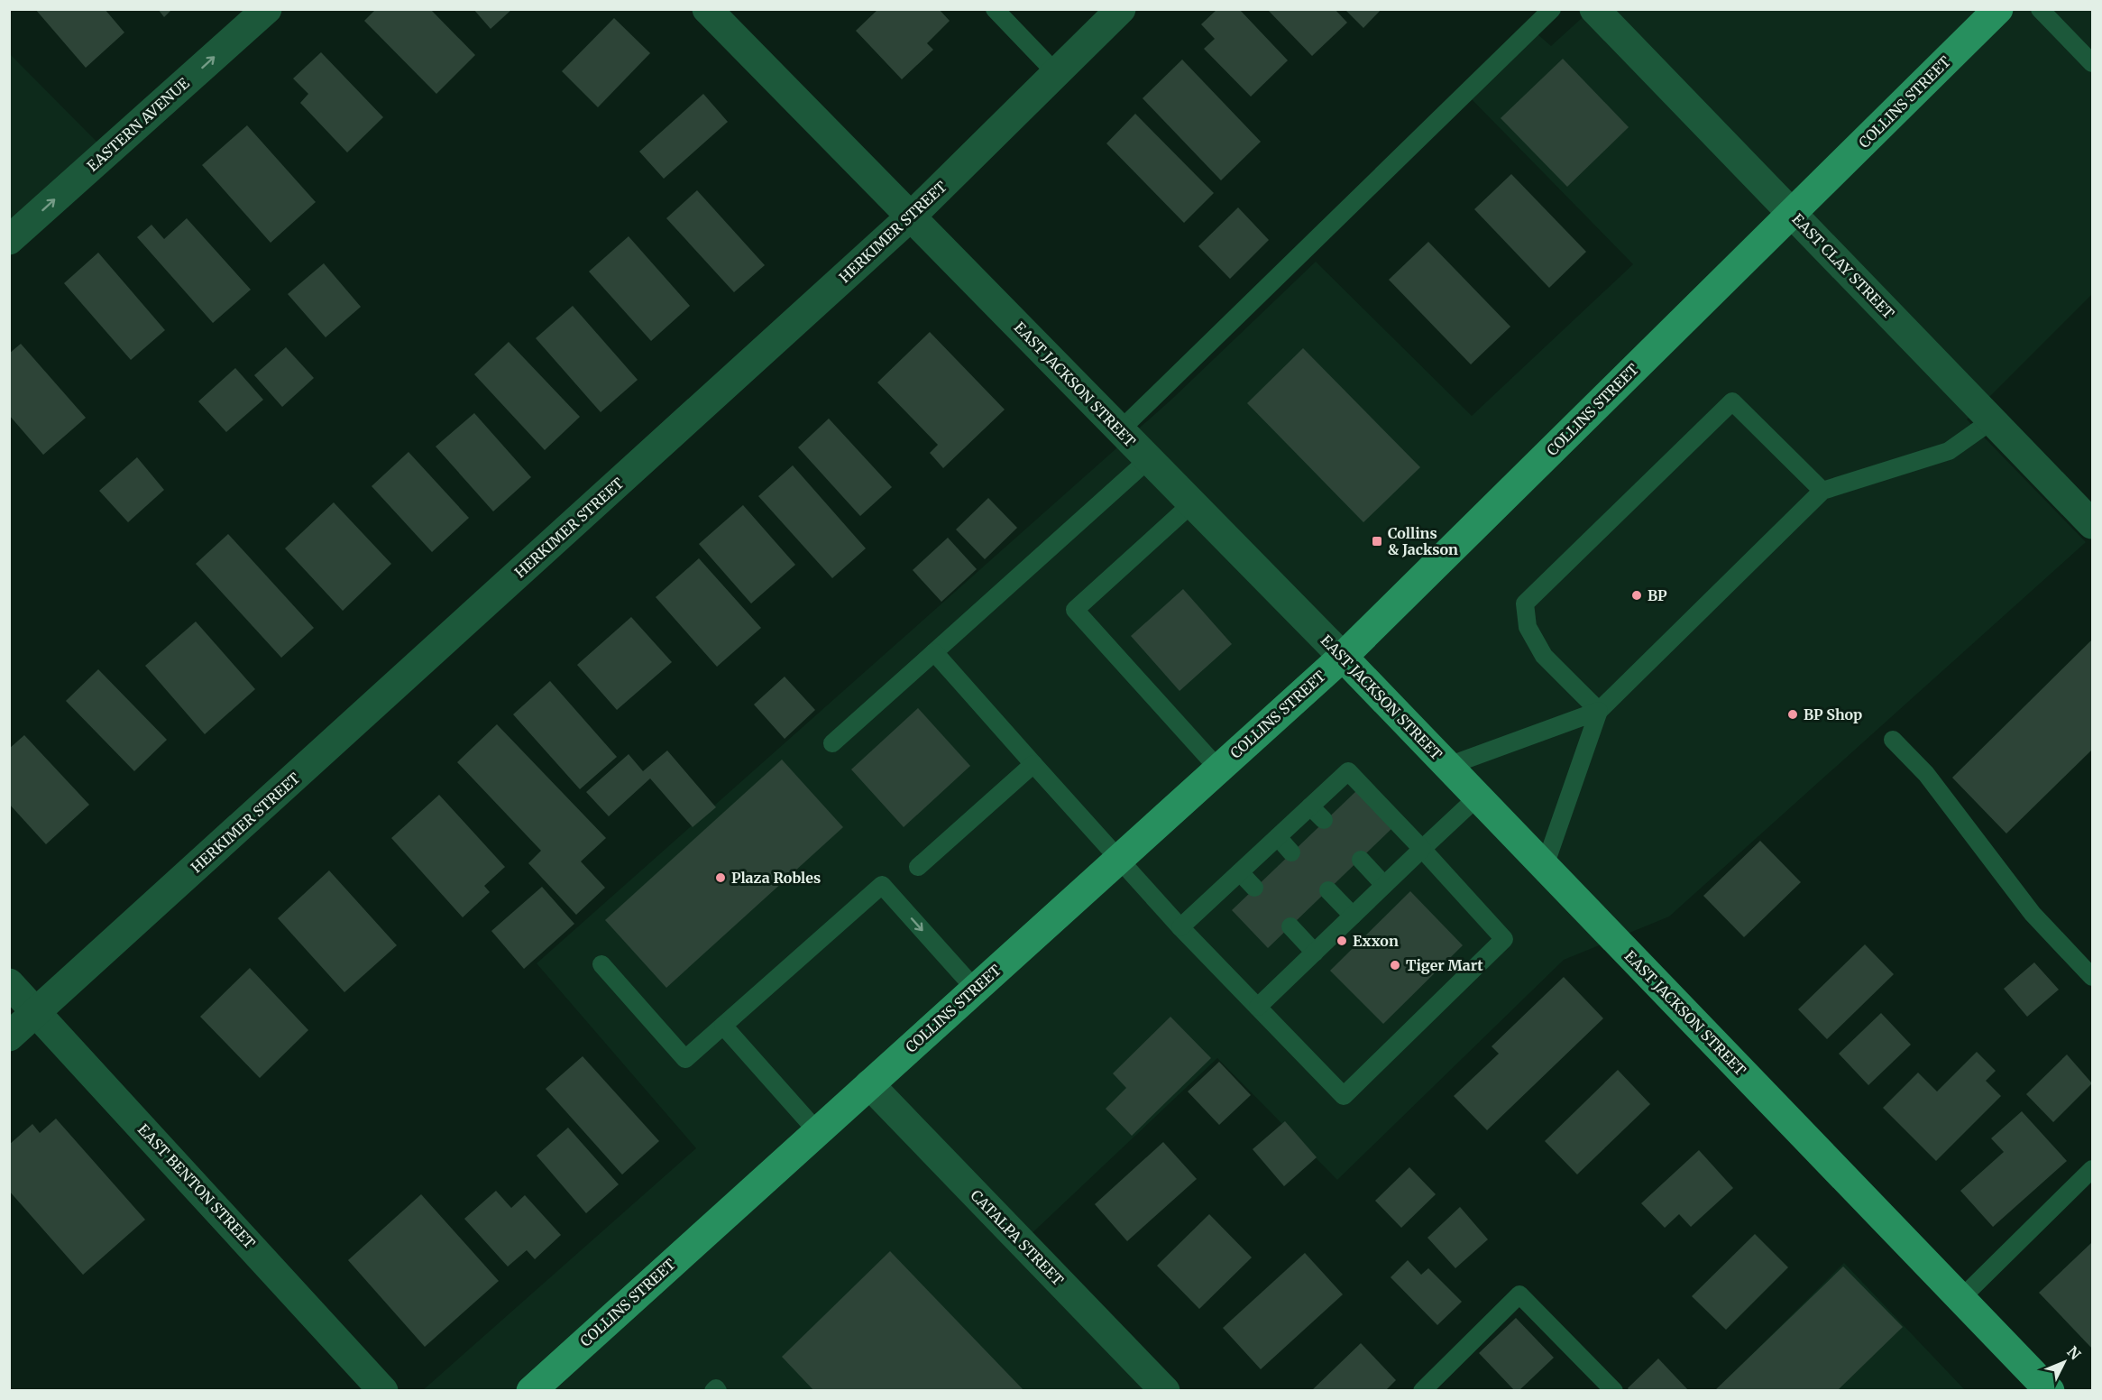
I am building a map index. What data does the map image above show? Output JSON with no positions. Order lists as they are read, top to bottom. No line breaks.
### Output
{"streets":{"main road":["COLLINS STREET","EAST JACKSON STREET"],"street":["EASTERN AVENUE","HERKIMER STREET","EAST CLAY STREET","EAST BENTON STREET","CATALPA STREET"]},"crossings":[["COLLINS STREET","EAST CLAY STREET"],["COLLINS STREET","EAST JACKSON STREET"],["COLLINS STREET","CATALPA STREET"],["HERKIMER STREET","EAST JACKSON STREET"],["HERKIMER STREET","EAST BENTON STREET"]],"one_way":["EASTERN AVENUE"],"places":{"transit":["Collins & Jackson"],"other":["BP","BP Shop","Plaza Robles","Exxon","Tiger Mart"]},"north":"top right"}
